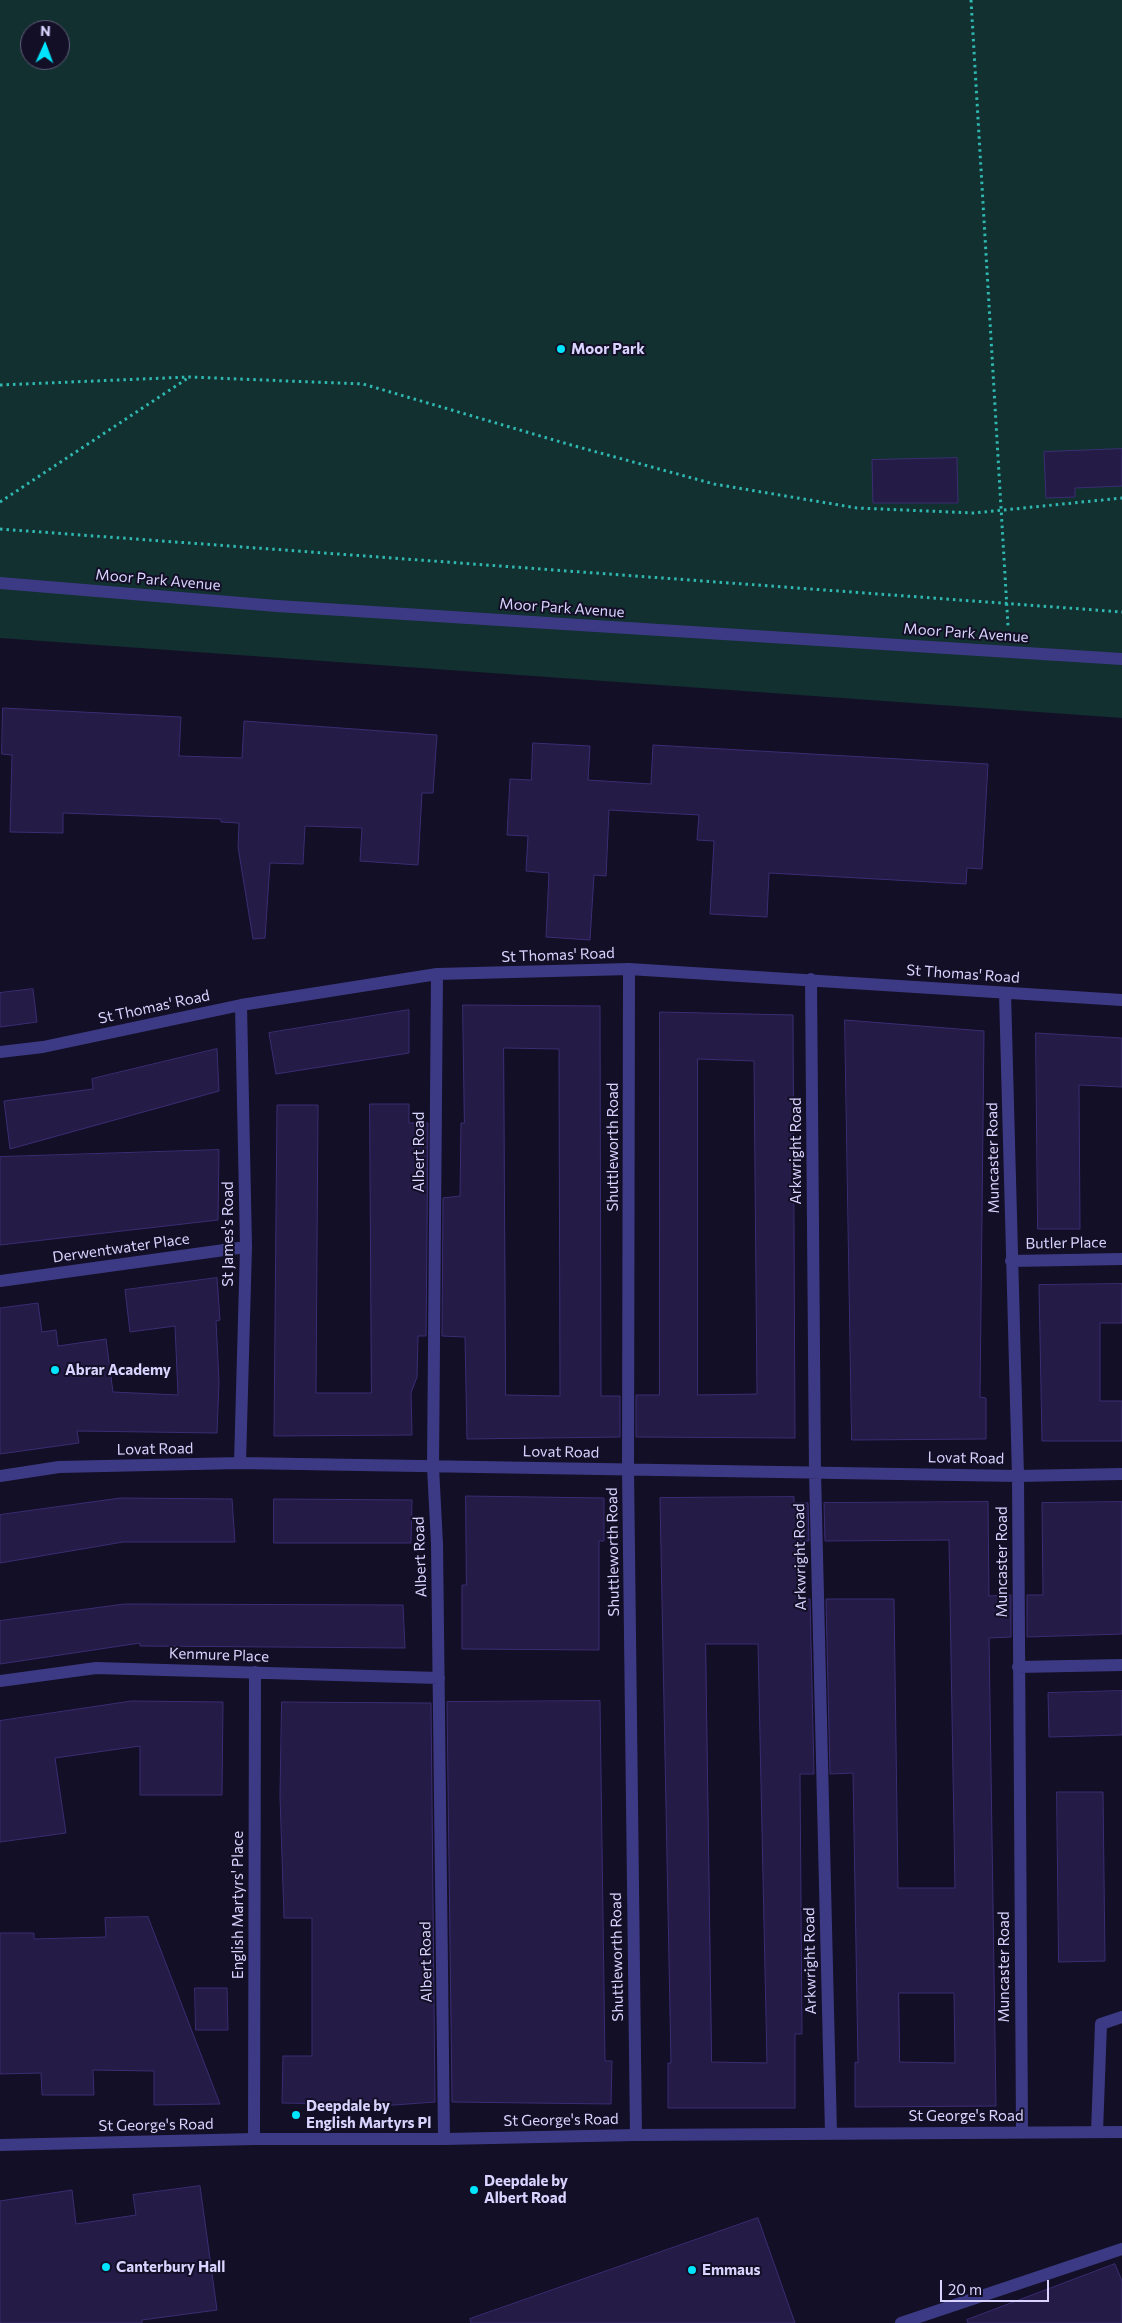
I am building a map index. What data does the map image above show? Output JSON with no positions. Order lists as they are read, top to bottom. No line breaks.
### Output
{"streets":{"street":["Moor Park Avenue","St Thomas' Road","Shuttleworth Road","Arkwright Road","Albert Road","Muncaster Road","St James's Road","Butler Place","Derwentwater Place","Lovat Road","Kenmure Place","English Martyrs' Place","St George's Road"]},"crossings":[["St Thomas' Road","Shuttleworth Road"],["St Thomas' Road","Arkwright Road"],["St Thomas' Road","Albert Road"],["St Thomas' Road","Muncaster Road"],["St Thomas' Road","St James's Road"],["Shuttleworth Road","Lovat Road"],["Shuttleworth Road","St George's Road"],["Arkwright Road","Lovat Road"],["Arkwright Road","St George's Road"],["Albert Road","Lovat Road"],["Albert Road","Kenmure Place"],["Albert Road","St George's Road"],["Muncaster Road","Butler Place"],["Muncaster Road","Lovat Road"],["Muncaster Road","St George's Road"],["St James's Road","Derwentwater Place"],["St James's Road","Lovat Road"],["Kenmure Place","English Martyrs' Place"],["English Martyrs' Place","St George's Road"]],"places":["Moor Park","Abrar Academy","Deepdale by English Martyrs Pl","Deepdale by Albert Road","Canterbury Hall","Emmaus"],"scale_bar":"20 m","north":"top"}
